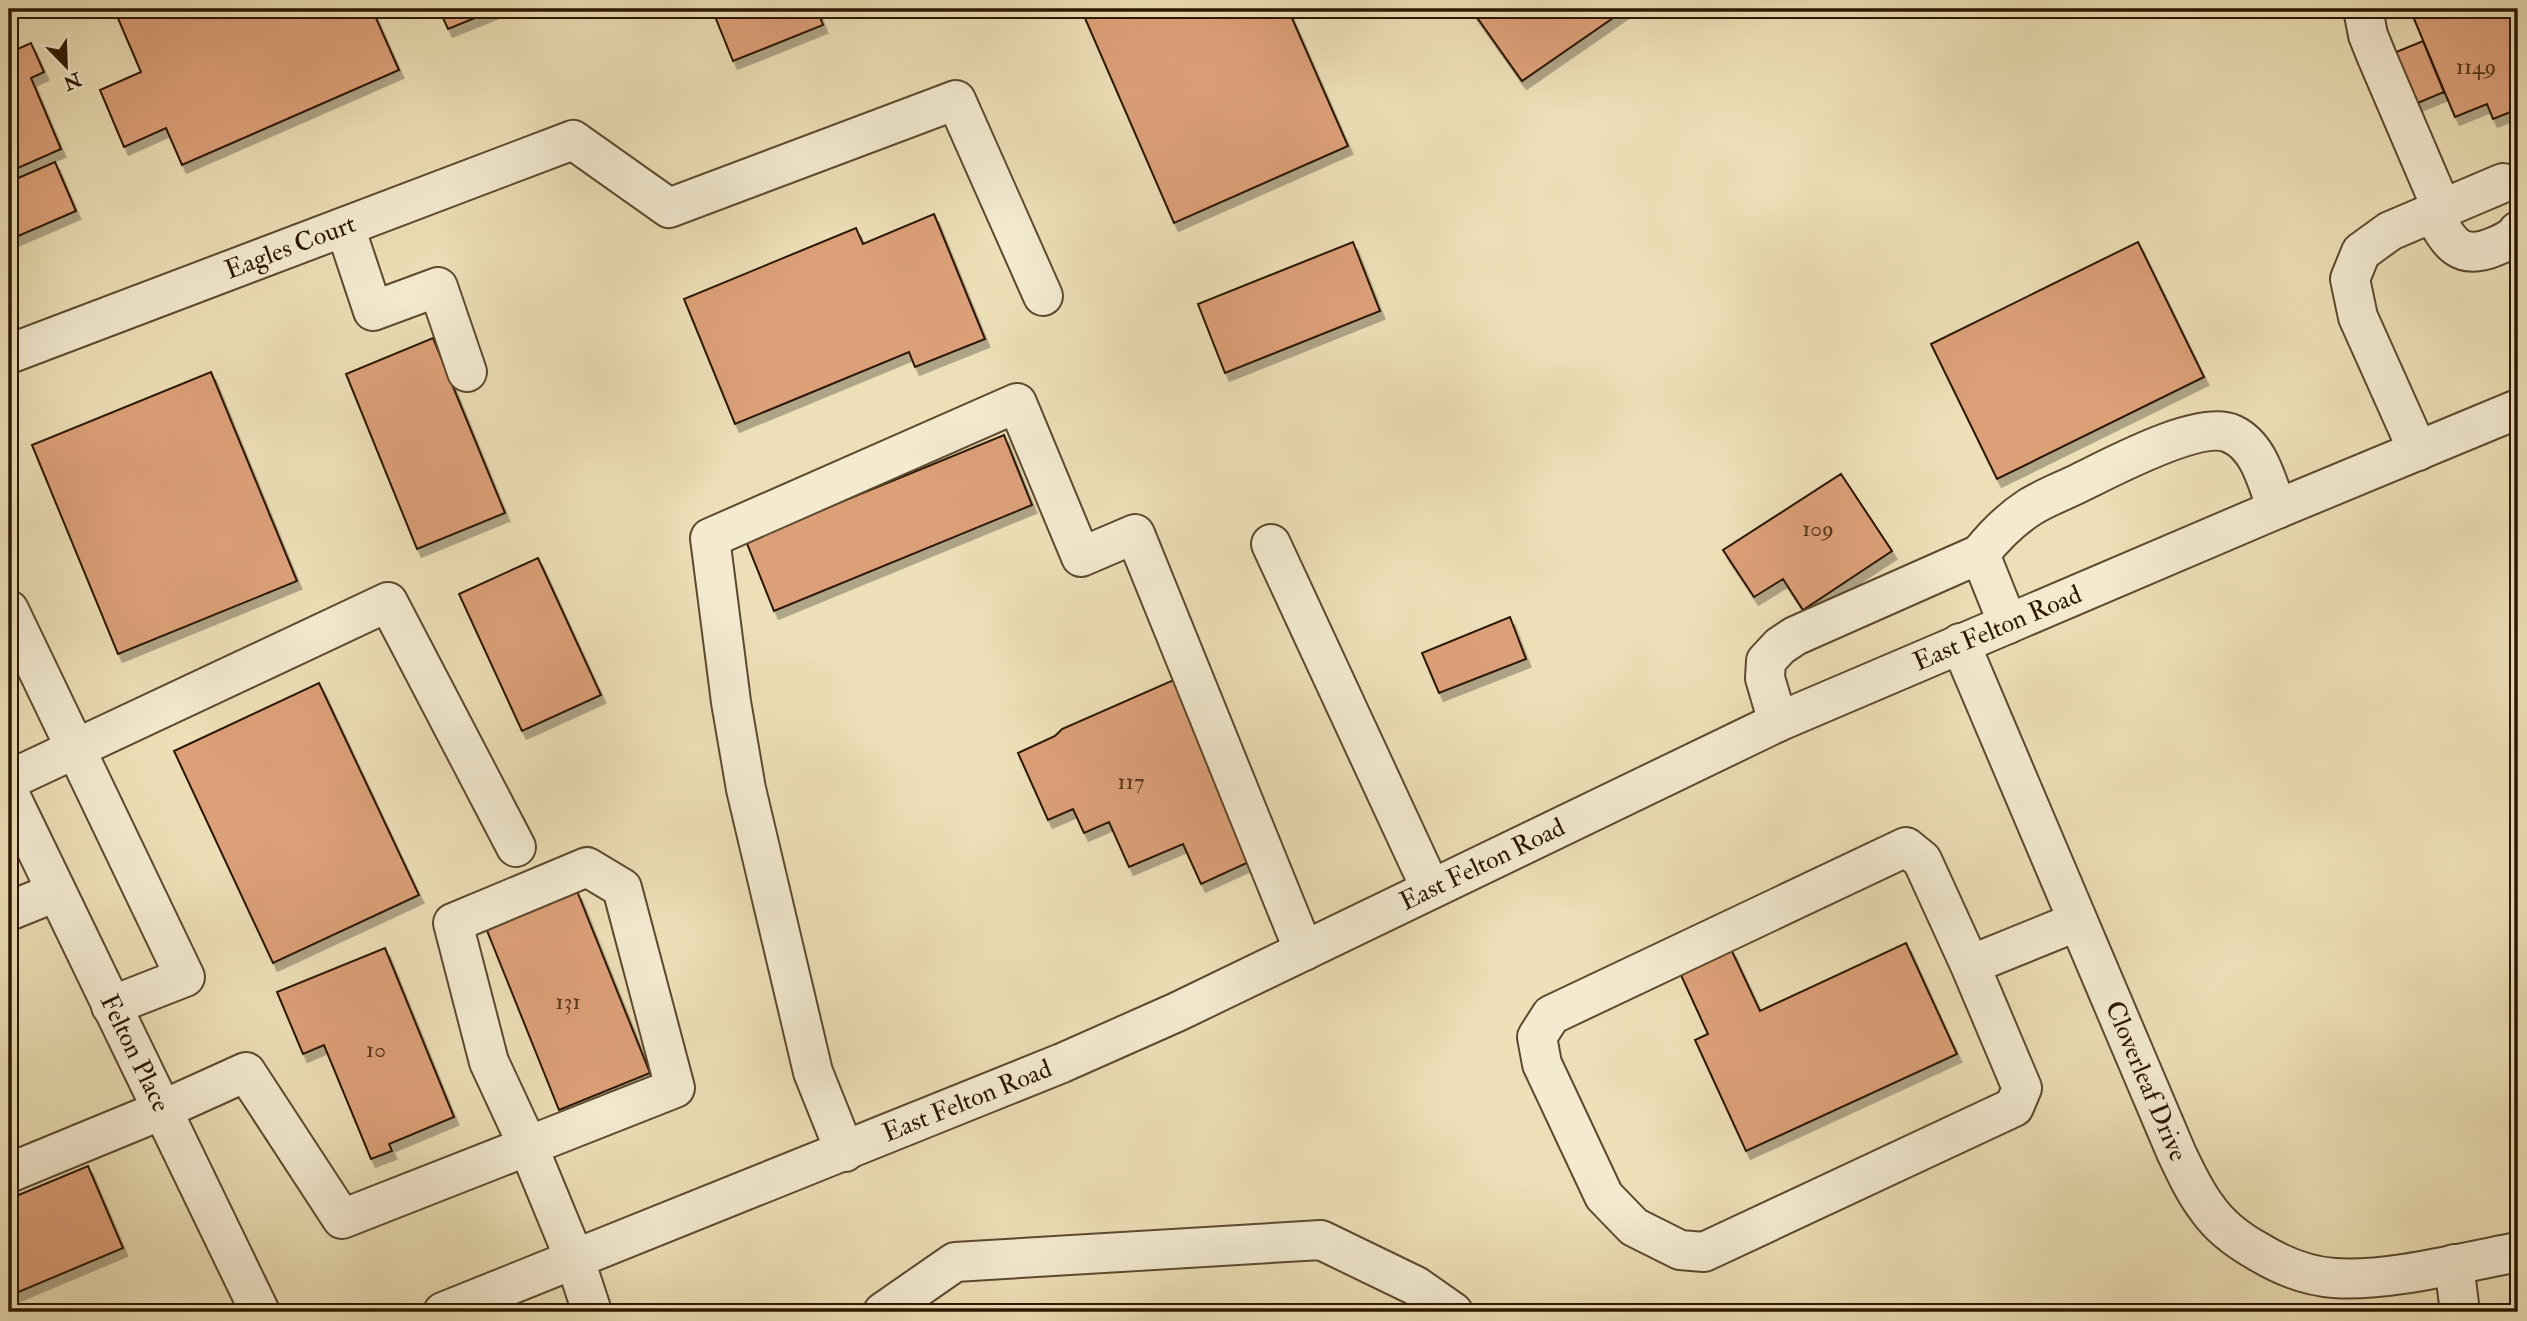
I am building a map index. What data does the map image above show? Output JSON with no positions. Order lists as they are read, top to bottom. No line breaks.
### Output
{"streets":{"street":["Eagles Court","East Felton Road","Felton Place","Cloverleaf Drive"]},"crossings":[["East Felton Road","Cloverleaf Drive"]],"house_numbers":["1149","109","117","131","10"],"north":"bottom right"}
